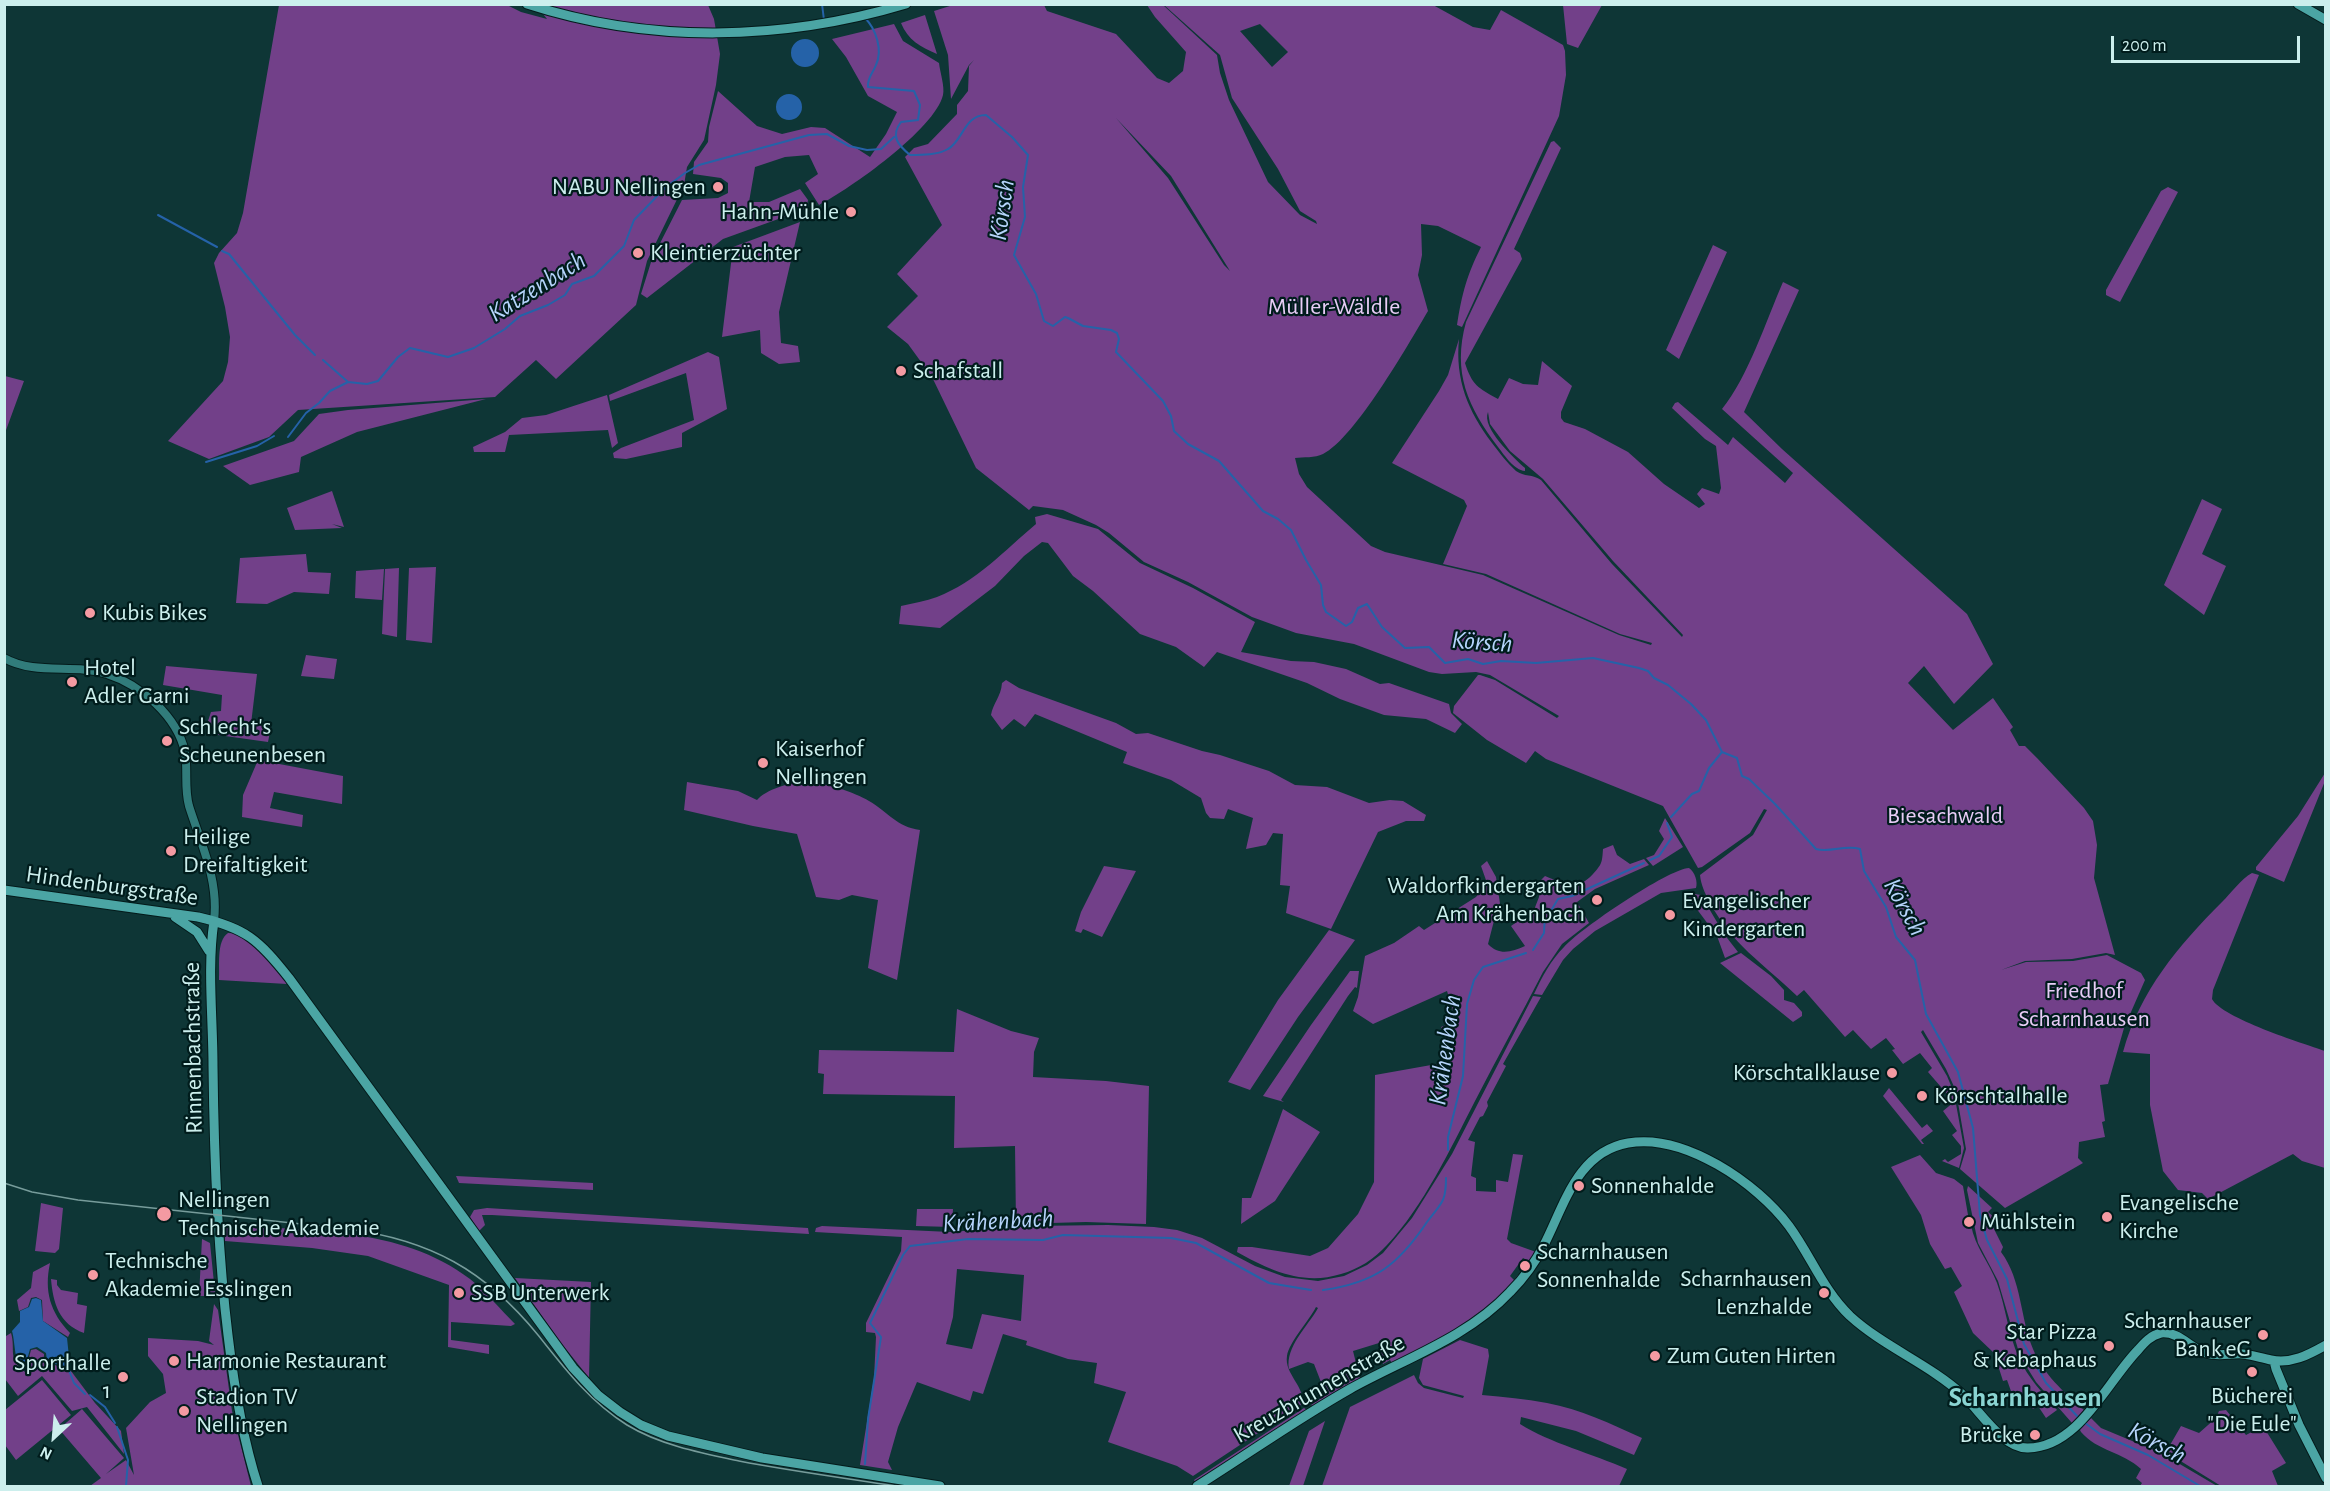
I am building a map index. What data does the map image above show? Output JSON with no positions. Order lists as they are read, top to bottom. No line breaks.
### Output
{"streets":{"main road":["Hindenburgstraße","Rinnenbachstraße","Kreuzbrunnenstraße"]},"crossings":[["Hindenburgstraße","Rinnenbachstraße"]],"districts":["Scharnhausen"],"water":["Körsch","Katzenbach","Krähenbach"],"parks":["Müller-Wäldle","Biesachwald","Friedhof Scharnhausen"],"places":["NABU Nellingen","Hahn-Mühle","Kleintierzüchter","Schafstall","Kubis Bikes","Hotel Adler Garni","Schlecht's Scheunenbesen","Kaiserhof Nellingen","Heilige Dreifaltigkeit","Waldorfkindergarten Am Krähenbach","Evangelischer Kindergarten","Körschtalklause","Körschtalhalle","Sonnenhalde","Nellingen Technische Akademie","Evangelische Kirche","Mühlstein","Scharnhausen Sonnenhalde","Technische Akademie Esslingen","SSB Unterwerk","Scharnhausen Lenzhalde","Scharnhauser Bank eG","Star Pizza & Kebaphaus","Zum Guten Hirten","Harmonie Restaurant","Bücherei \"Die Eule\"","Sporthalle 1","Stadion TV Nellingen","Brücke"],"scale_bar":"200 m","north":"bottom left"}
